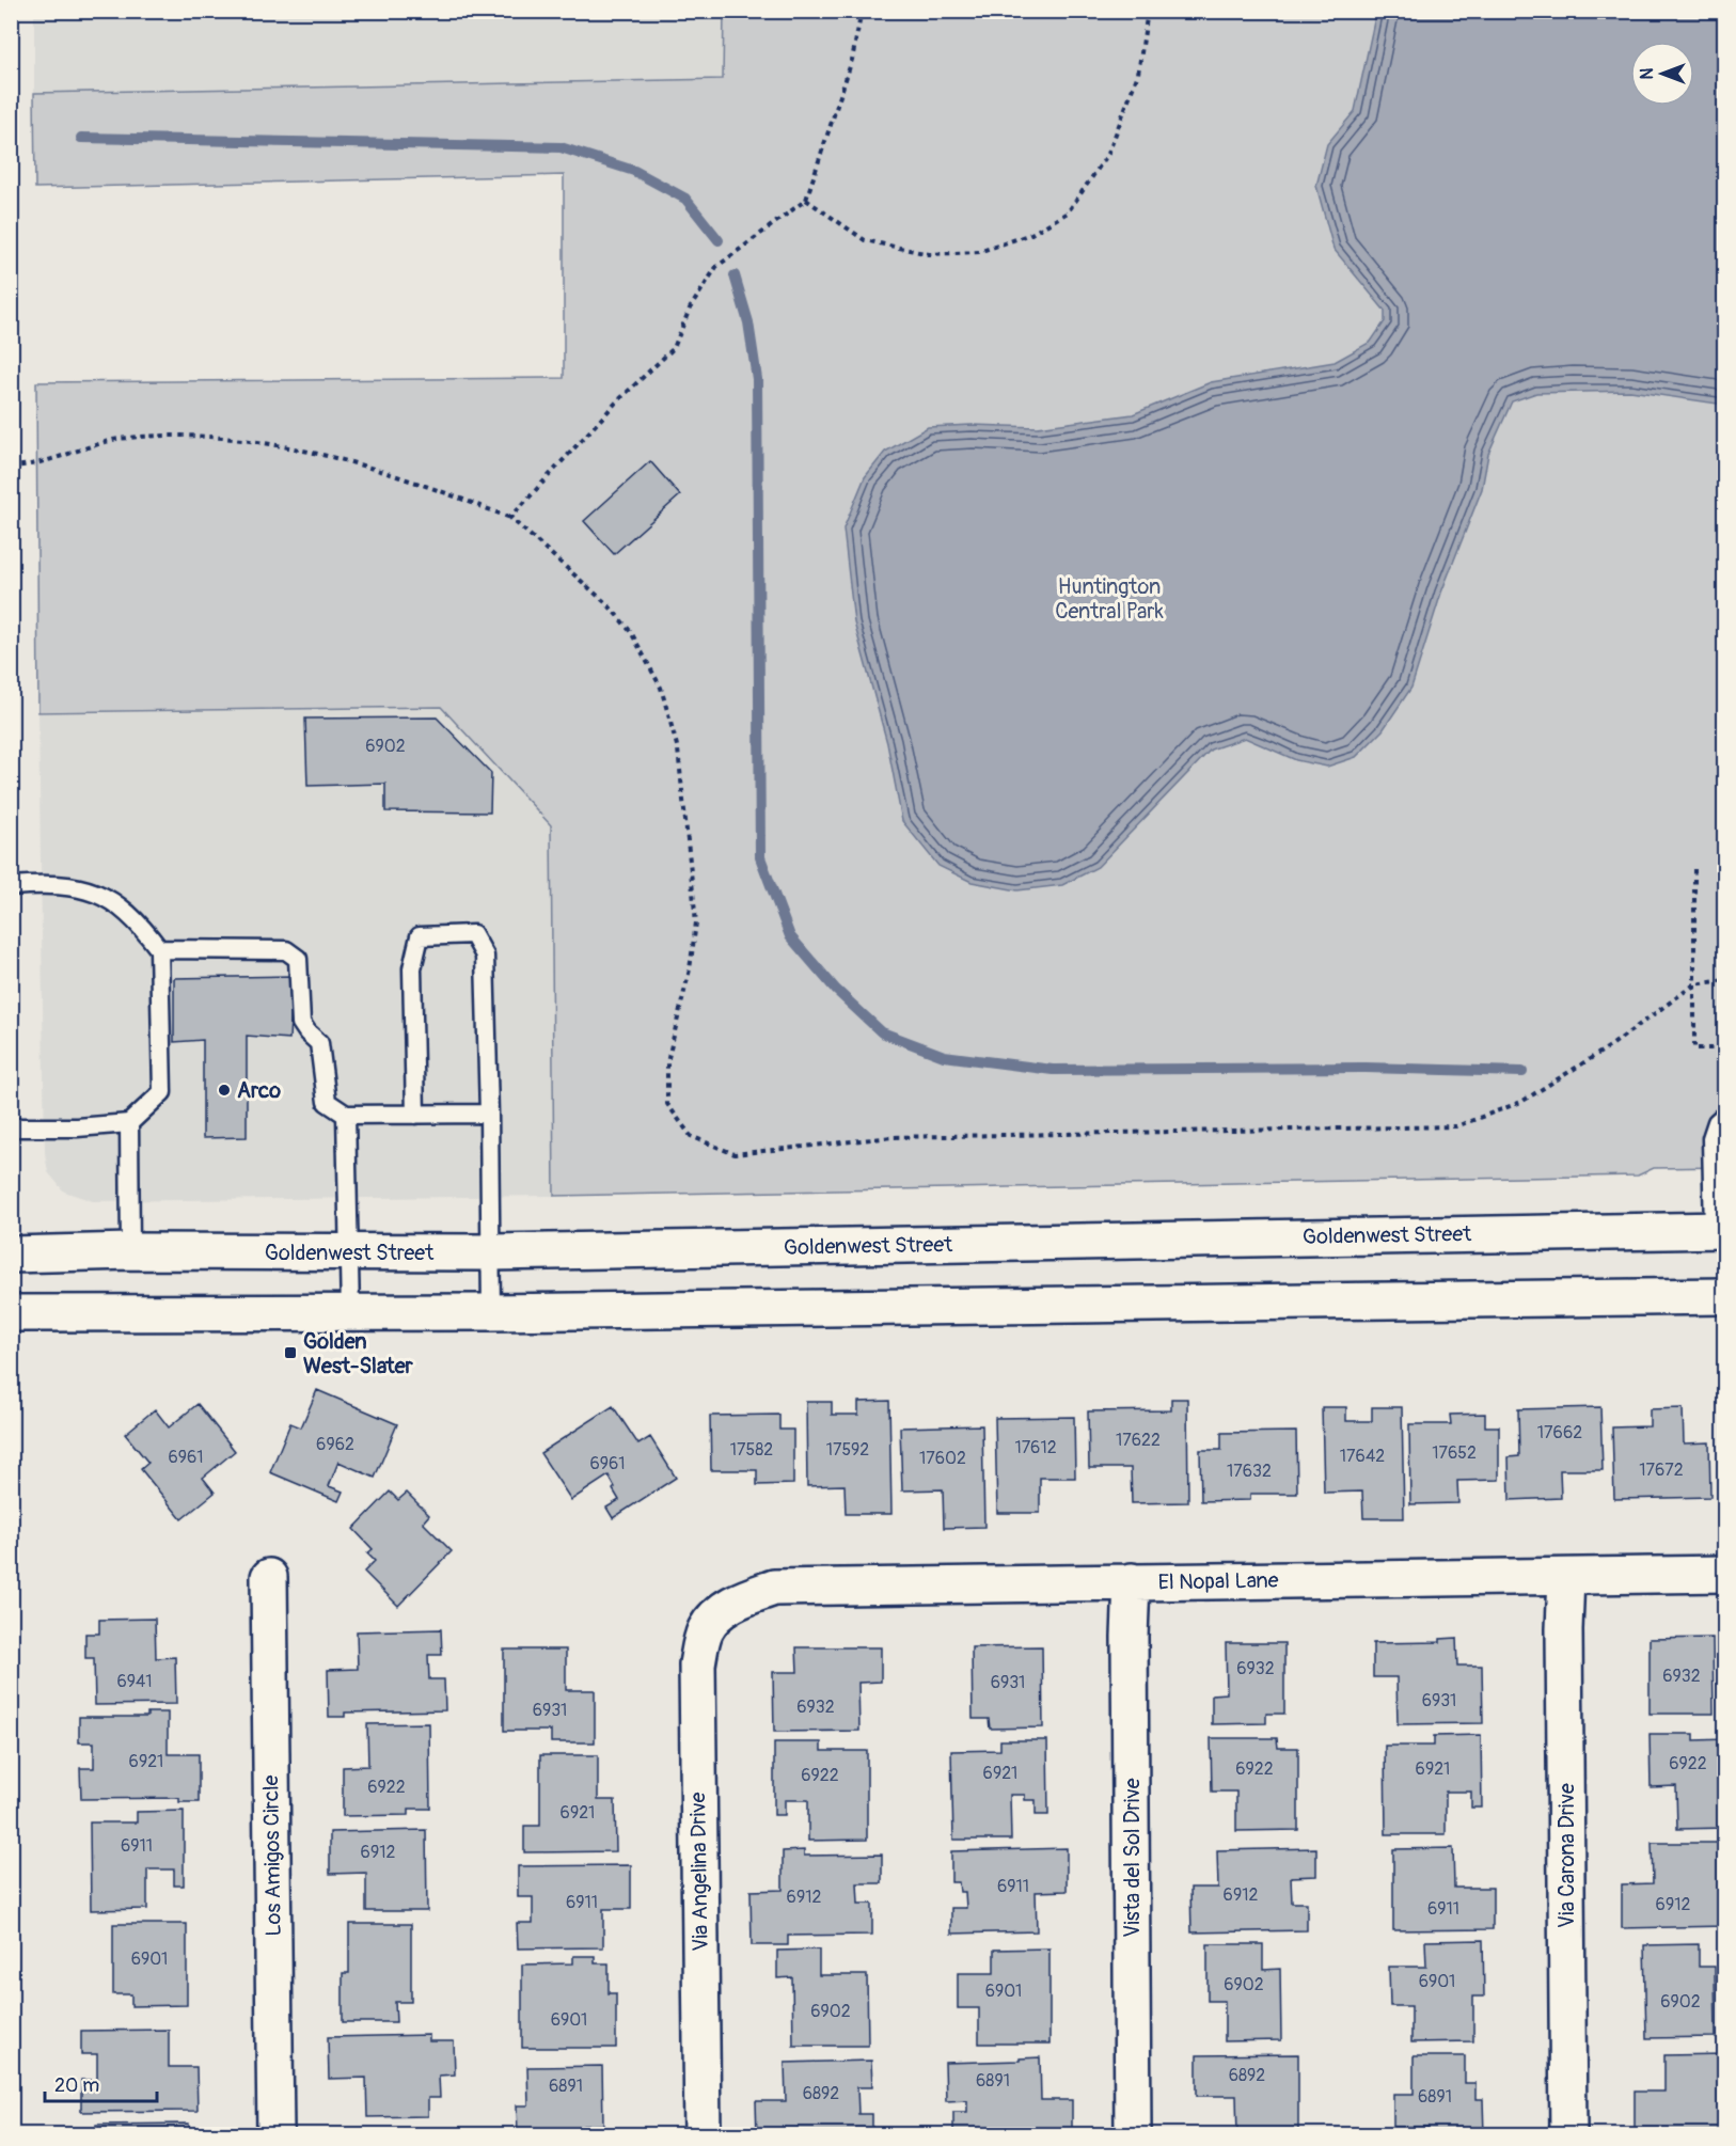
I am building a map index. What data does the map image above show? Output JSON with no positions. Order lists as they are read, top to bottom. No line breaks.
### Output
{"streets":{"main road":["Goldenwest Street","El Nopal Lane","Los Amigos Circle","Via Carona Drive","Vista del Sol Drive","Via Angelina Drive"]},"crossings":[["El Nopal Lane","Via Carona Drive"],["El Nopal Lane","Vista del Sol Drive"],["El Nopal Lane","Via Angelina Drive"]],"parks":["Huntington Central Park"],"places":{"other":["Arco"],"transit":["Golden West-Slater"]},"house_numbers":["6902","17662","17622","6962","17612","17582","17592","17652","17642","6961","17602","6961","17672","17632","6932","6932","6941","6931","6931","6932","6931","6921","6922","6922","6921","6921","6922","6922","6921","6911","6912","6911","6912","6912","6911","6912","6911","6901","6901","6902","6901","6902","6902","6901","6892","6891","6891","6892","6891"],"scale_bar":"20 m","north":"left"}
